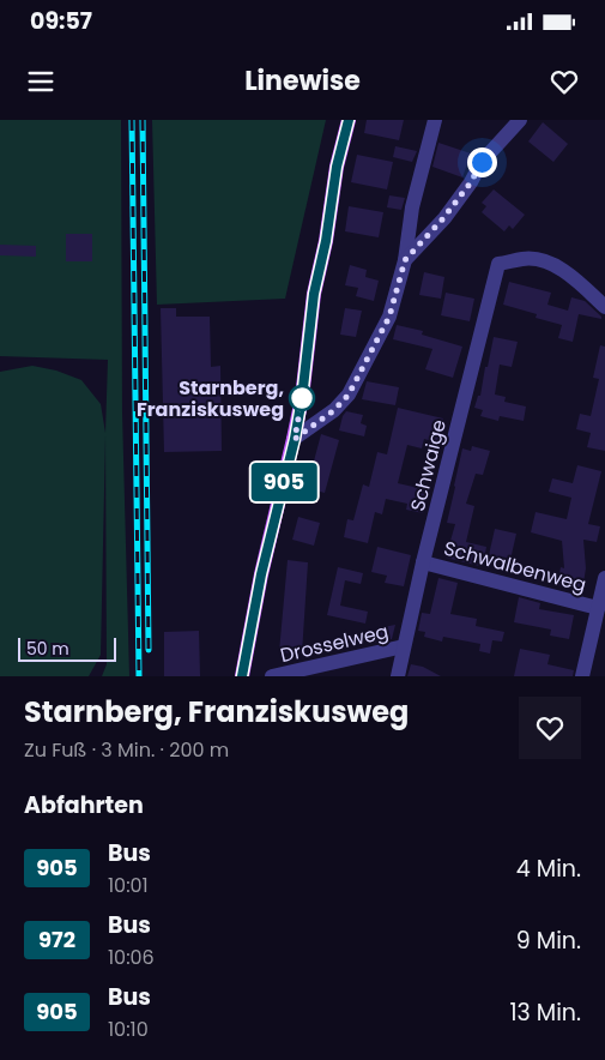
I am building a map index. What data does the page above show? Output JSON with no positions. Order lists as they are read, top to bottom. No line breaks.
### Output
{"streets":{"street":["Schwaige","Schwalbenweg","Drosselweg"]},"crossings":[["Schwaige","Schwalbenweg"],["Schwaige","Drosselweg"]],"places":["Starnberg, Franziskusweg"],"lines":["bus line 905"],"scale_bar":"50 m","page":{"status":"09:57","header":"Linewise","on_map":"905","scale":"50 m","heading":[["Starnberg, Franziskusweg","Zu Fuß · 3 Min. · 200 m"],"Abfahrten"],"list":[{"mark":"905","name":"Bus","note":"10:01","value":"4 Min."},{"mark":"972","name":"Bus","note":"10:06","value":"9 Min."},{"mark":"905","name":"Bus","note":"10:10","value":"13 Min."}]}}
